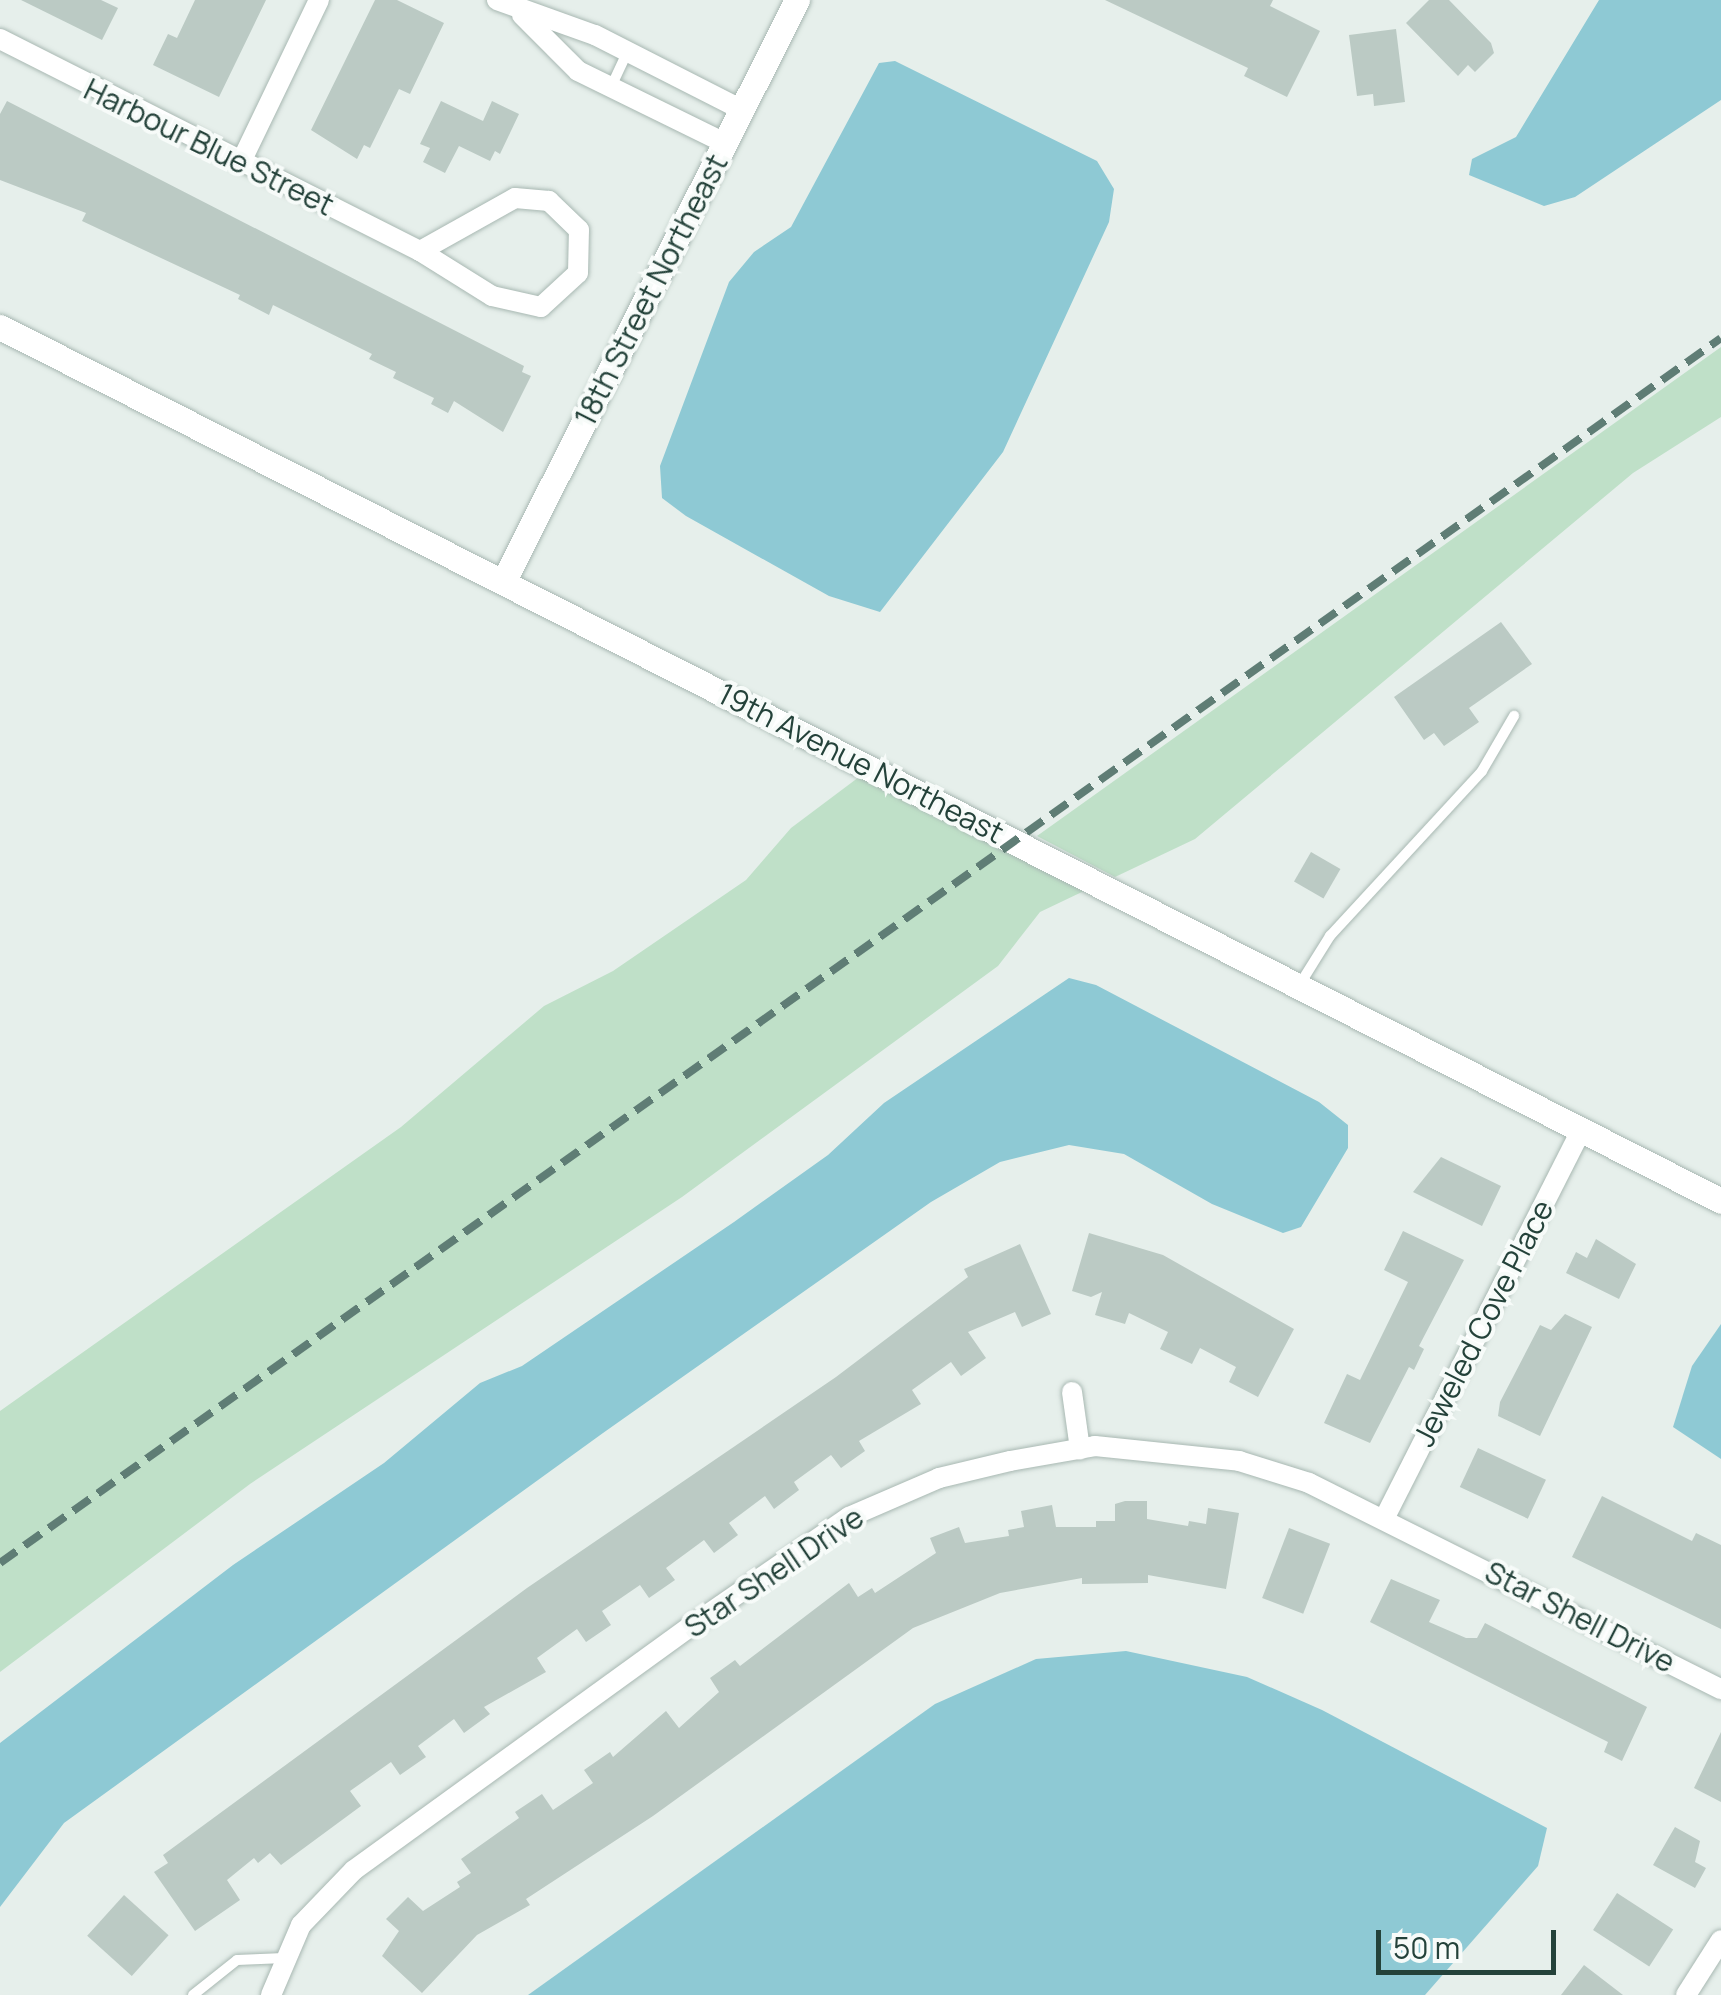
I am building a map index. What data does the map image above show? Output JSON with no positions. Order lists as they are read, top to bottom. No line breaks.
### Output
{"streets":{"street":["Harbour Blue Street","18th Street Northeast","19th Avenue Northeast","Jeweled Cove Place","Star Shell Drive"]},"crossings":[["18th Street Northeast","19th Avenue Northeast"],["19th Avenue Northeast","Jeweled Cove Place"],["Jeweled Cove Place","Star Shell Drive"]],"scale_bar":"50 m"}
